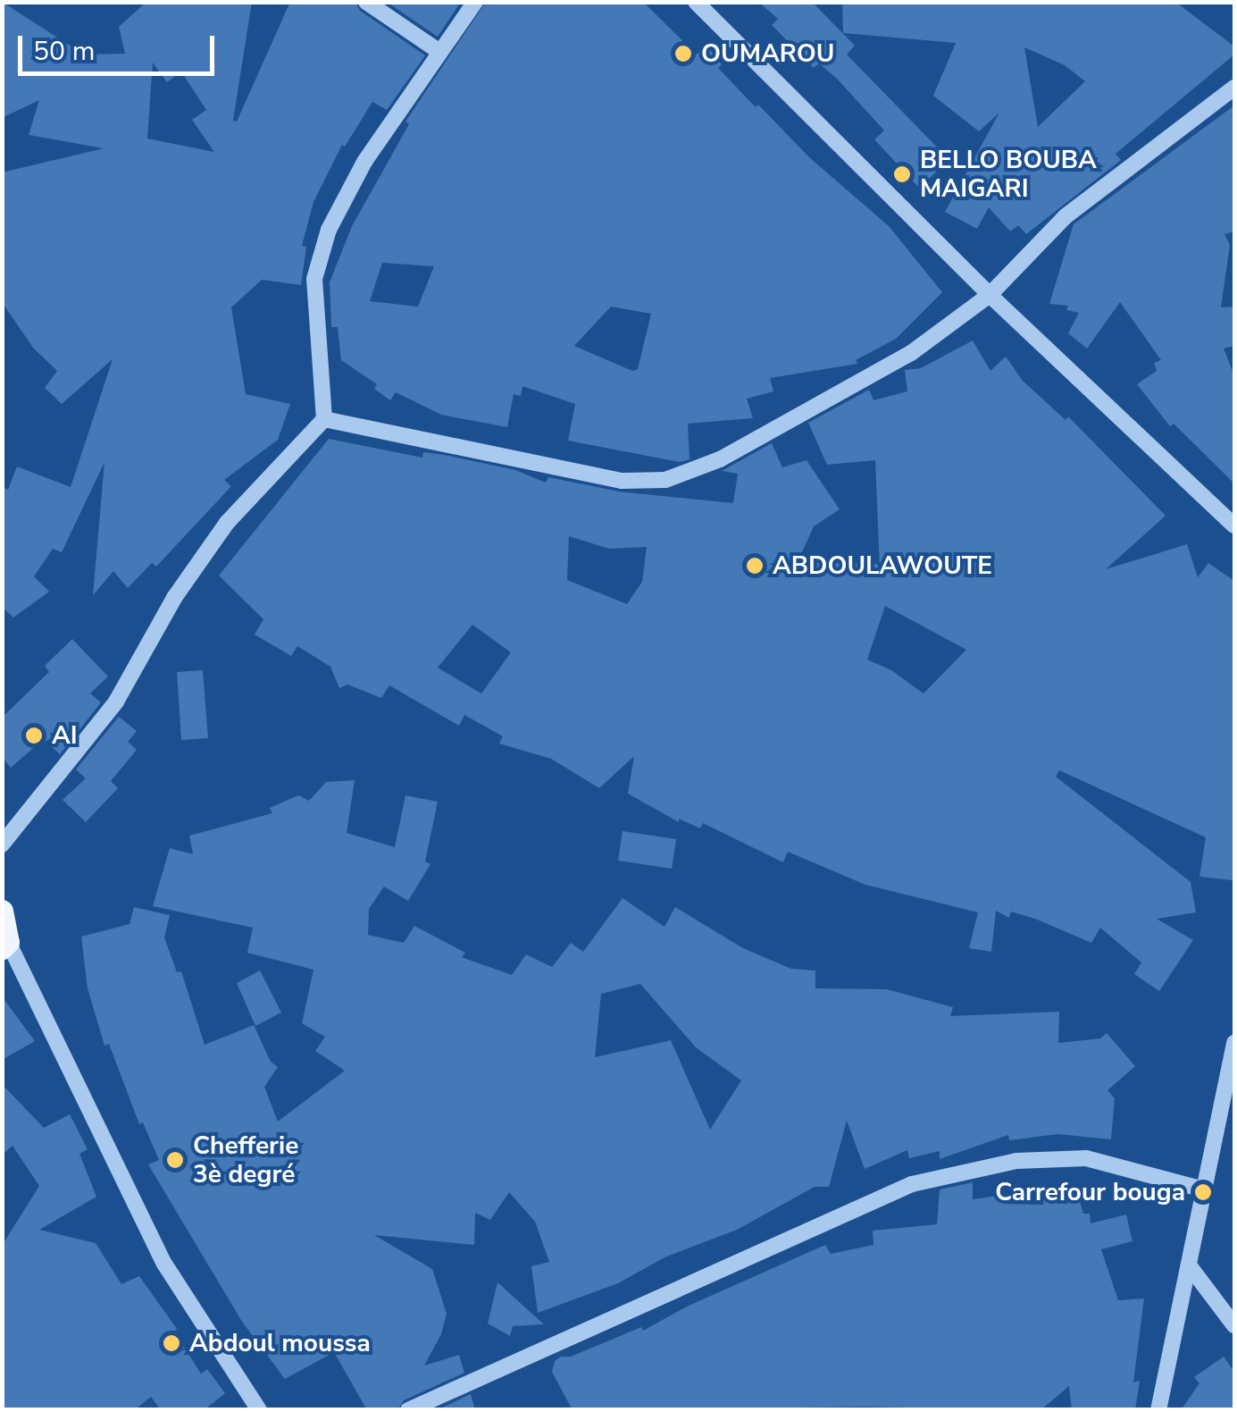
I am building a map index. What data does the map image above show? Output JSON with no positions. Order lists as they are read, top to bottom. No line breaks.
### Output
{"places":["OUMAROU","BELLO BOUBA MAIGARI","ABDOULAWOUTE","AI","Chefferie 3è degré","Carrefour bouga","Abdoul moussa"],"scale_bar":"50 m"}
